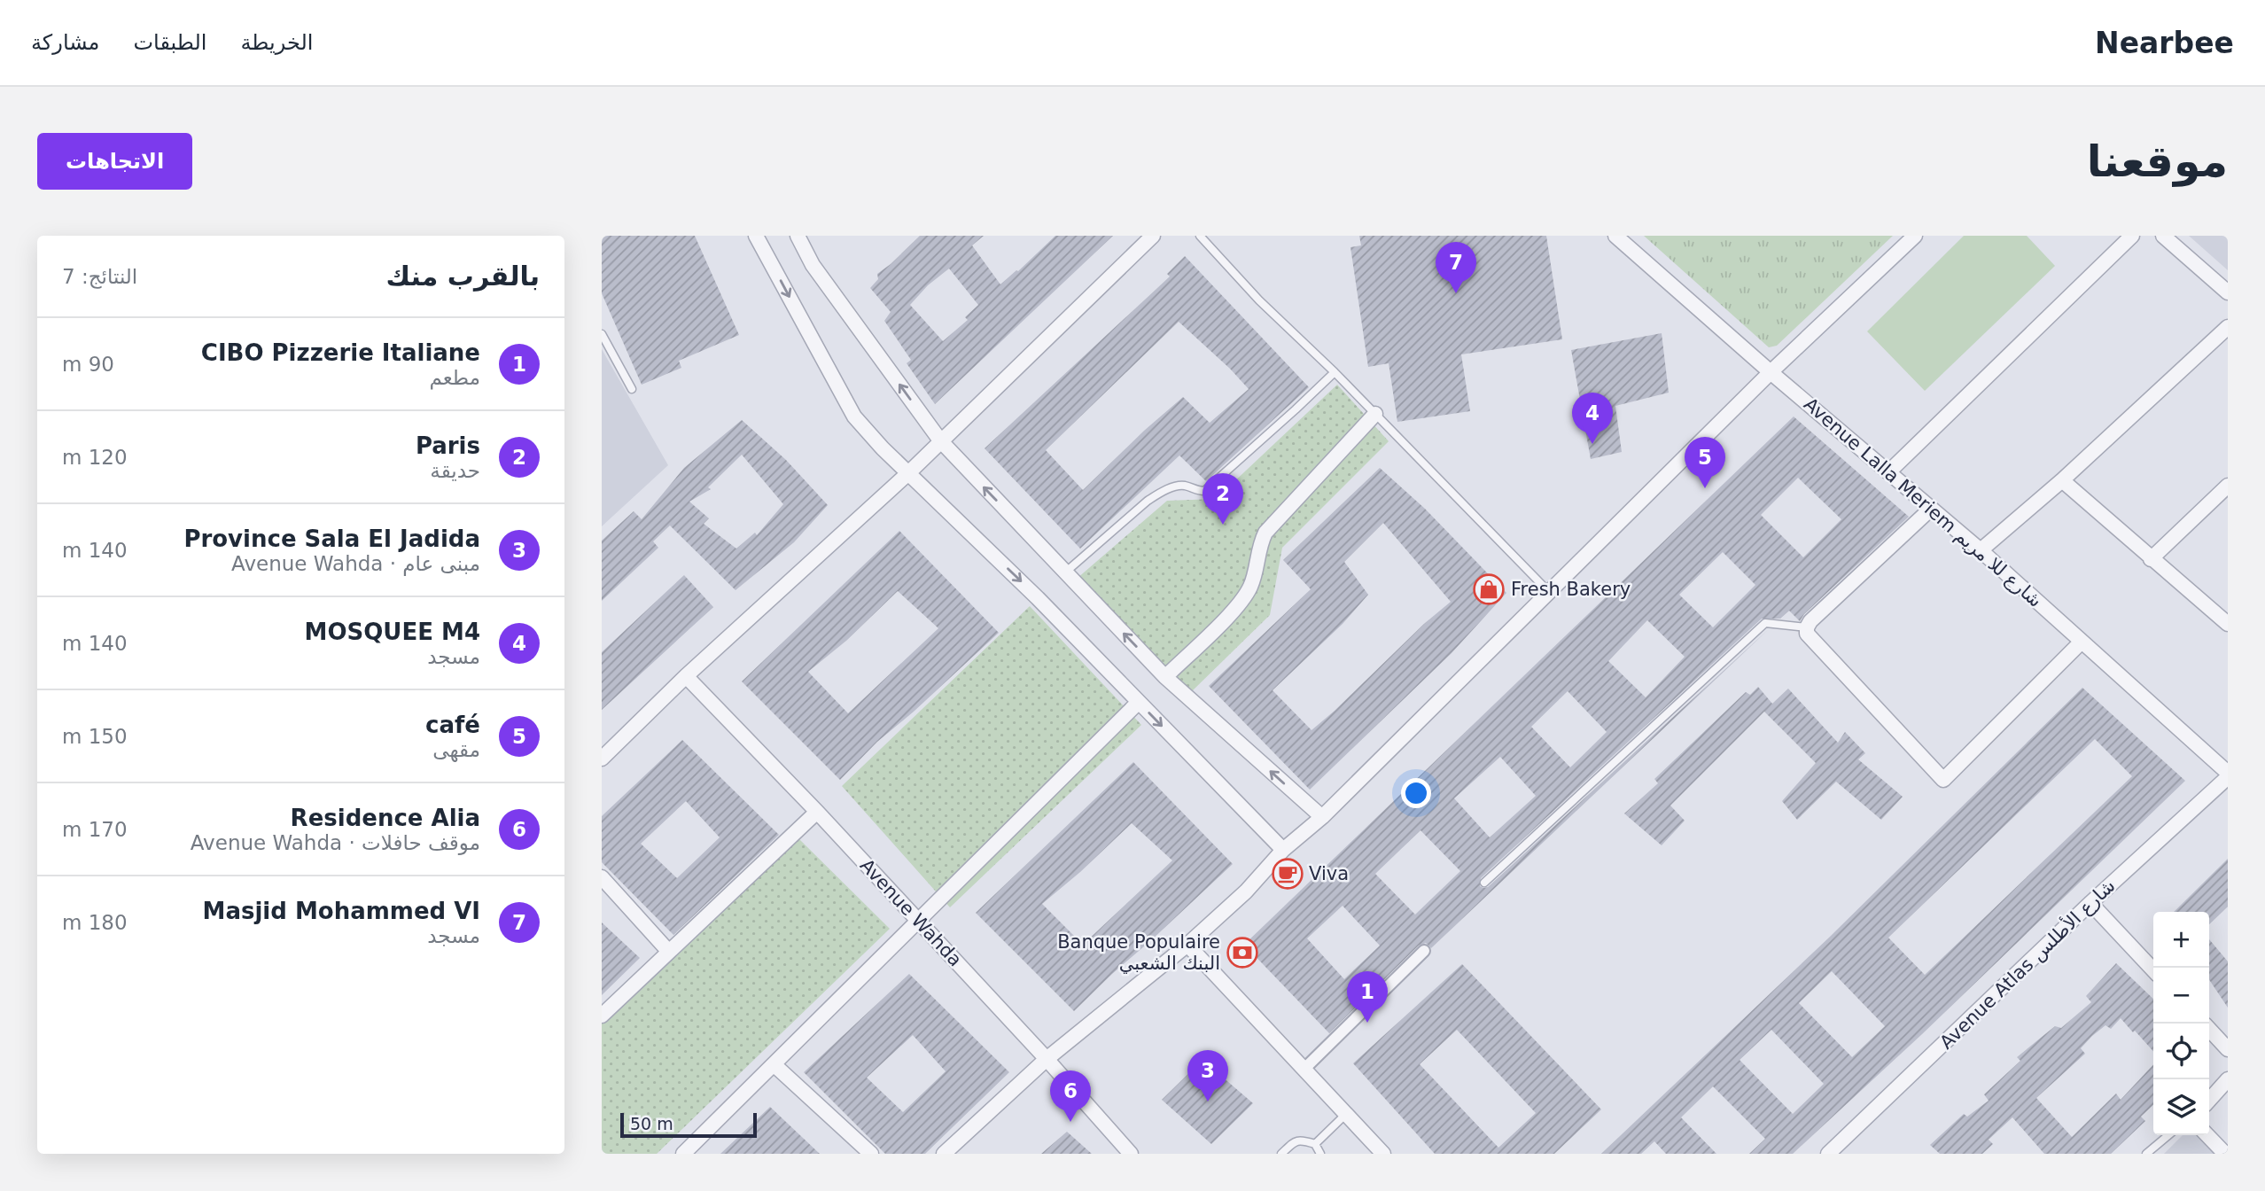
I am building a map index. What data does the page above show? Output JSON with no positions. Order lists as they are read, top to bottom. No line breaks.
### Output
{"streets":{"street":["Avenue Lalla Meriem شارع للا مريم","Avenue Wahda","Avenue Atlas شارع الأطلس"]},"crossings":[["Avenue Lalla Meriem شارع للا مريم","Avenue Atlas شارع الأطلس"]],"places":{"shop":["Fresh Bakery"],"cafe":["Viva"],"bank":["Banque Populaire البنك الشعبي"]},"scale_bar":"50 m","page":{"header":"Nearbee","nav":["الخريطة","الطبقات","مشاركة"],"buttons":"الاتجاهات","title":"موقعنا","heading":["بالقرب منك","النتائج: 7"],"pins":["7","4","5","2","1","3","6"],"list":[{"mark":"1","name":"CIBO Pizzerie Italiane","note":"مطعم","value":"90 m"},{"mark":"2","name":"Paris","note":"حديقة","value":"120 m"},{"mark":"3","name":"Province Sala El Jadida","note":"مبنى عام · Avenue Wahda","value":"140 m"},{"mark":"4","name":"MOSQUEE M4","note":"مسجد","value":"140 m"},{"mark":"5","name":"café","note":"مقهى","value":"150 m"},{"mark":"6","name":"Residence Alia","note":"موقف حافلات · Avenue Wahda","value":"170 m"},{"mark":"7","name":"Masjid Mohammed VI","note":"مسجد","value":"180 m"}],"map_buttons":["+","−"],"scale":"50 m"}}
